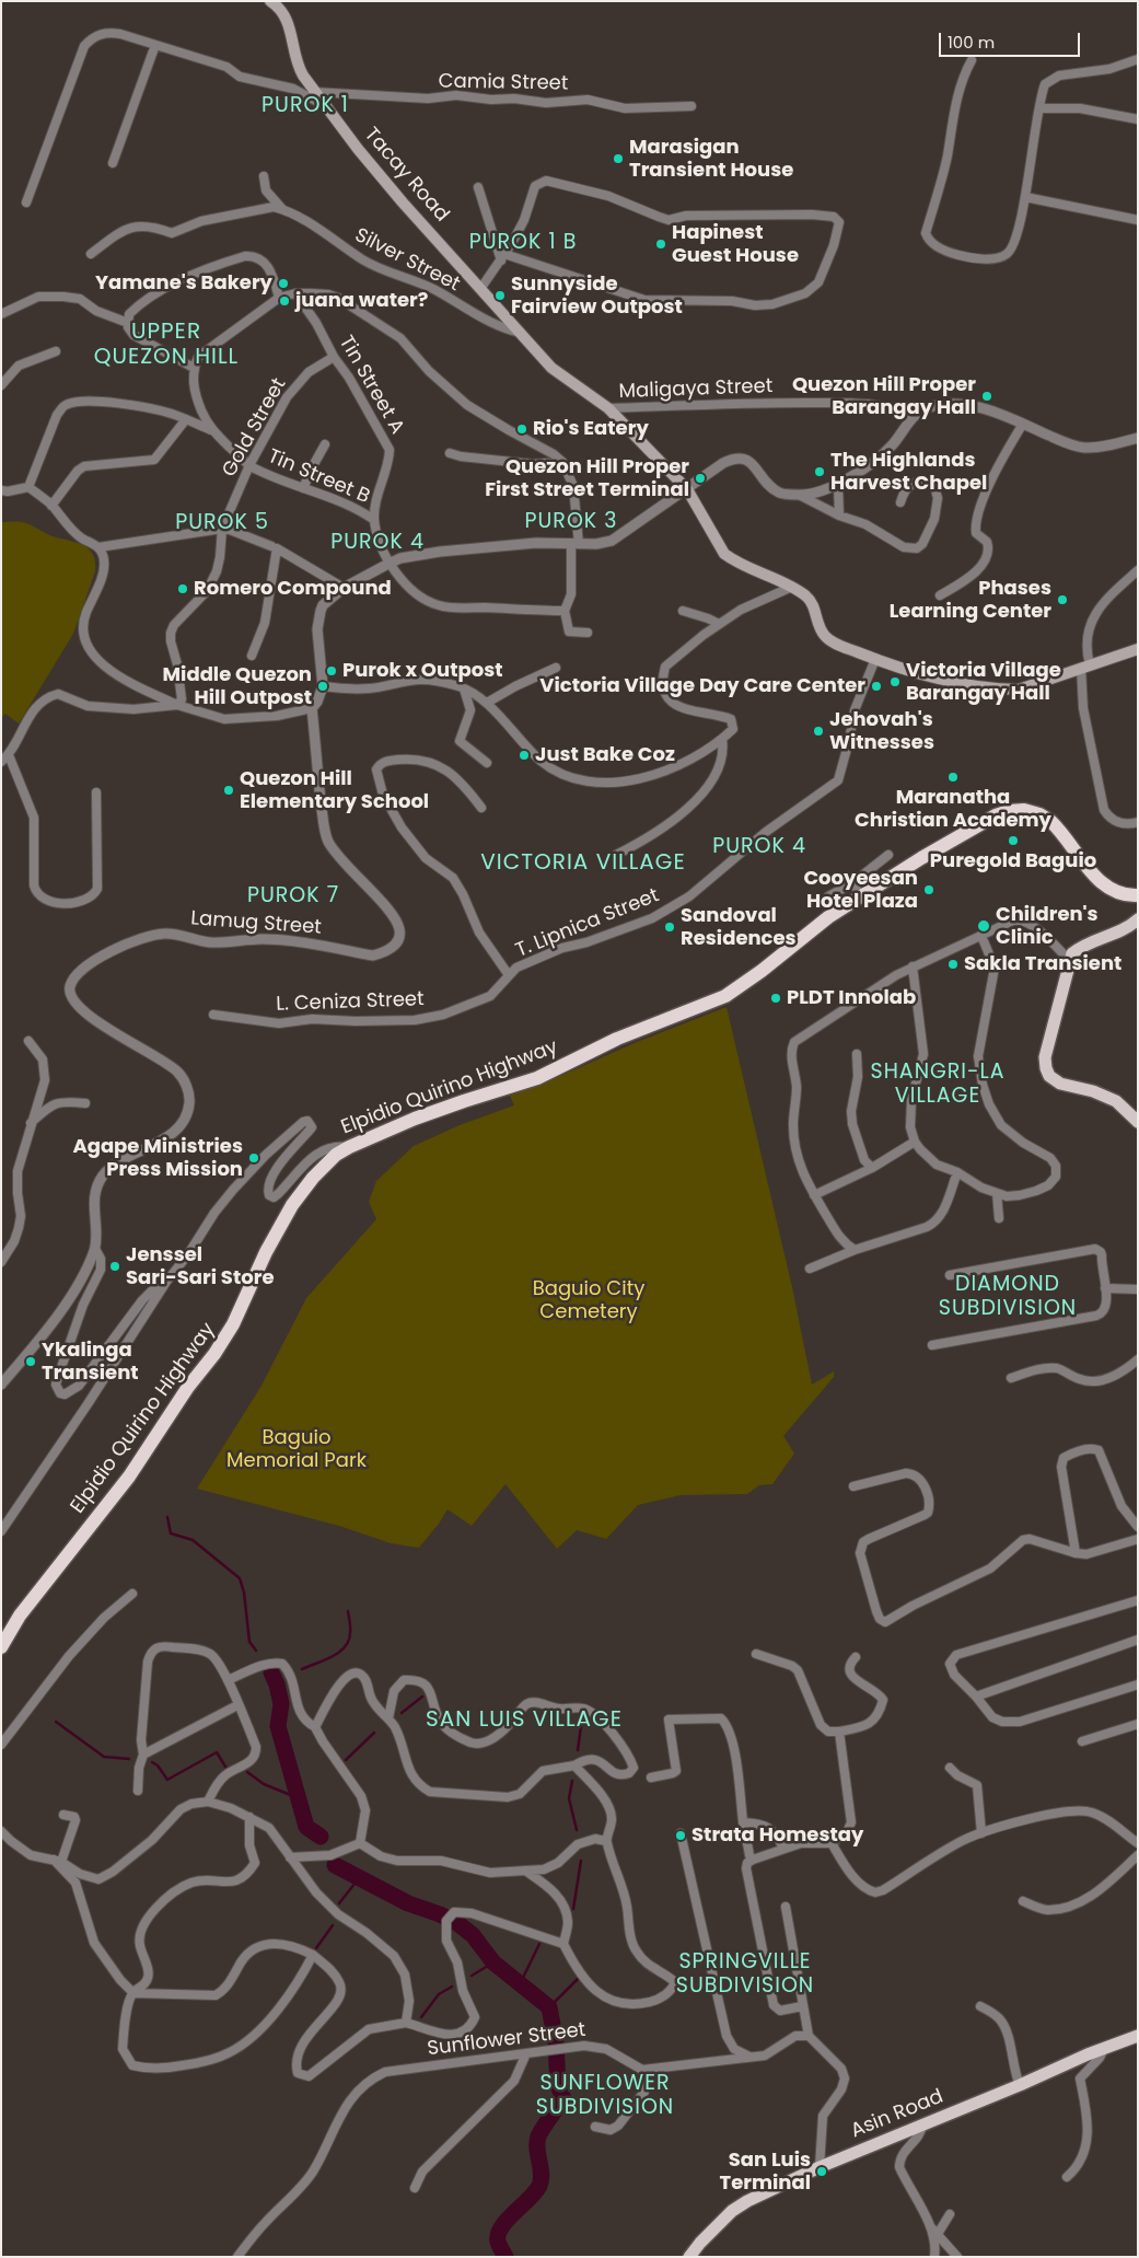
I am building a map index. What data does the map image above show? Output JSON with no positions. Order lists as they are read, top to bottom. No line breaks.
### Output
{"streets":{"highway":["Elpidio Quirino Highway"],"main road":["Tacay Road","Asin Road"],"street":["Camia Street","Silver Street","Tin Street A","Maligaya Street","Gold Street","Tin Street B","Lamug Street","T. Lipnica Street","L. Ceniza Street","Sunflower Street"]},"crossings":[["Camia Street","Tacay Road"],["Tacay Road","Silver Street"],["Tacay Road","Maligaya Street"],["Tacay Road","T. Lipnica Street"],["Tin Street A","Gold Street"],["Tin Street A","Tin Street B"],["Gold Street","Tin Street B"],["T. Lipnica Street","L. Ceniza Street"]],"districts":["PUROK 1","PUROK 1 B","UPPER QUEZON HILL","PUROK 3","PUROK 5","PUROK 4","PUROK 4","VICTORIA VILLAGE","PUROK 7","SHANGRI-LA VILLAGE","DIAMOND SUBDIVISION","SAN LUIS VILLAGE","SPRINGVILLE SUBDIVISION","SUNFLOWER SUBDIVISION"],"parks":["Baguio City Cemetery","Baguio Memorial Park"],"places":["Marasigan Transient House","Hapinest Guest House","Yamane's Bakery","Sunnyside Fairview Outpost","juana water?","Quezon Hill Proper Barangay Hall","Rio's Eatery","The Highlands Harvest Chapel","Quezon Hill Proper First Street Terminal","Romero Compound","Phases Learning Center","Purok x Outpost","Victoria Village Barangay Hall","Middle Quezon Hill Outpost","Victoria Village Day Care Center","Jehovah's Witnesses","Just Bake Coz","Maranatha Christian Academy","Quezon Hill Elementary School","Puregold Baguio","Cooyeesan Hotel Plaza","Children's Clinic","Sandoval Residences","Sakla Transient","PLDT Innolab","Agape Ministries Press Mission","Jenssel Sari-Sari Store","Ykalinga Transient","Strata Homestay","San Luis Terminal"],"scale_bar":"100 m"}
